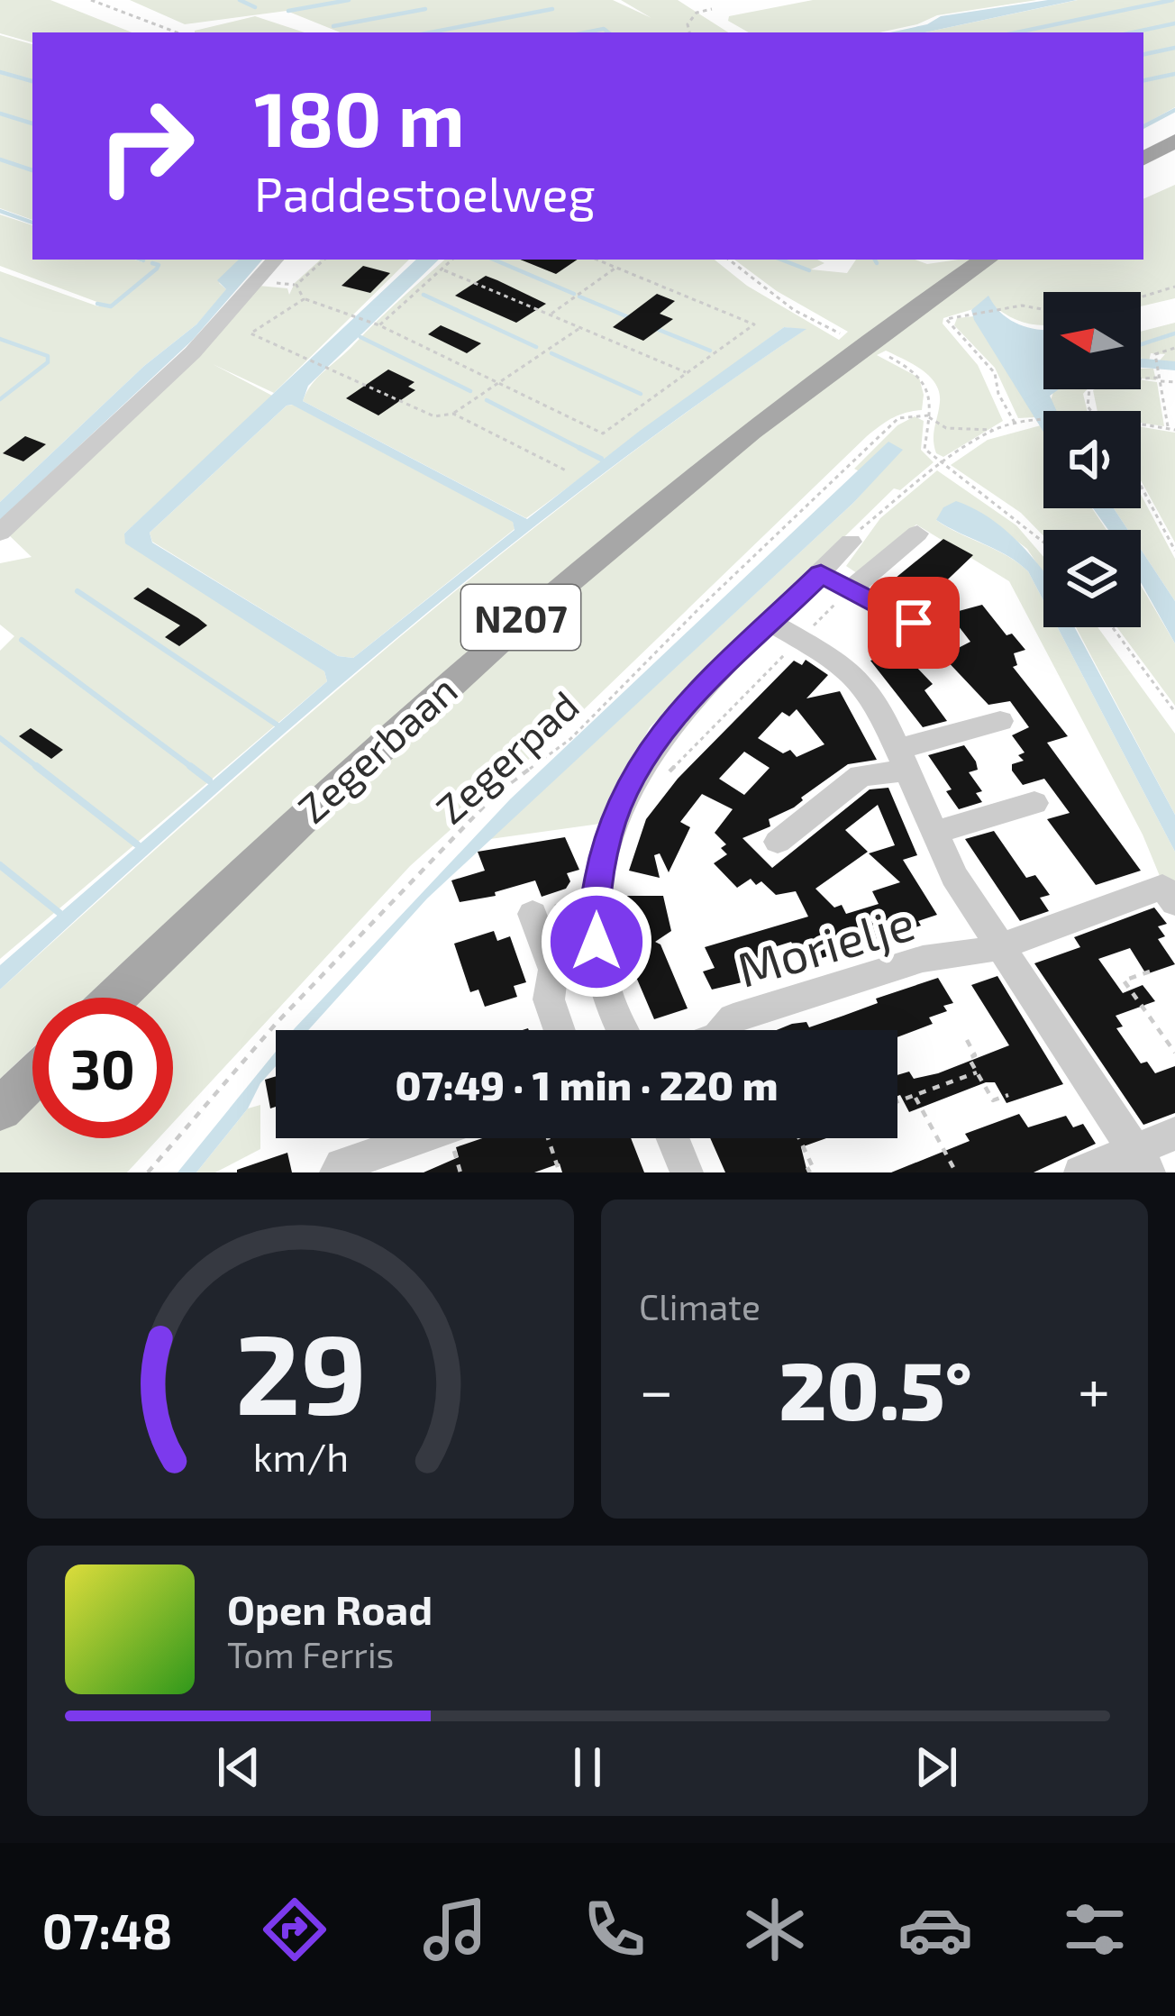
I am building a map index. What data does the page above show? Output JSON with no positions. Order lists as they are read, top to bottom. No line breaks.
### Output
{"streets":{"main road":["N207","Zegerbaan"],"street":["Morielje"],"path":["Zegerpad"]},"north":"left","page":{"turn":["180 m","Paddestoelweg"],"limit":"30","trip":"07:49 · 1 min · 220 m","tile":"Climate","heat":["−","20.5°","+"],"song":["Open Road","Tom Ferris"],"tabs":"07:48","gauge":["29","km/h"]}}
